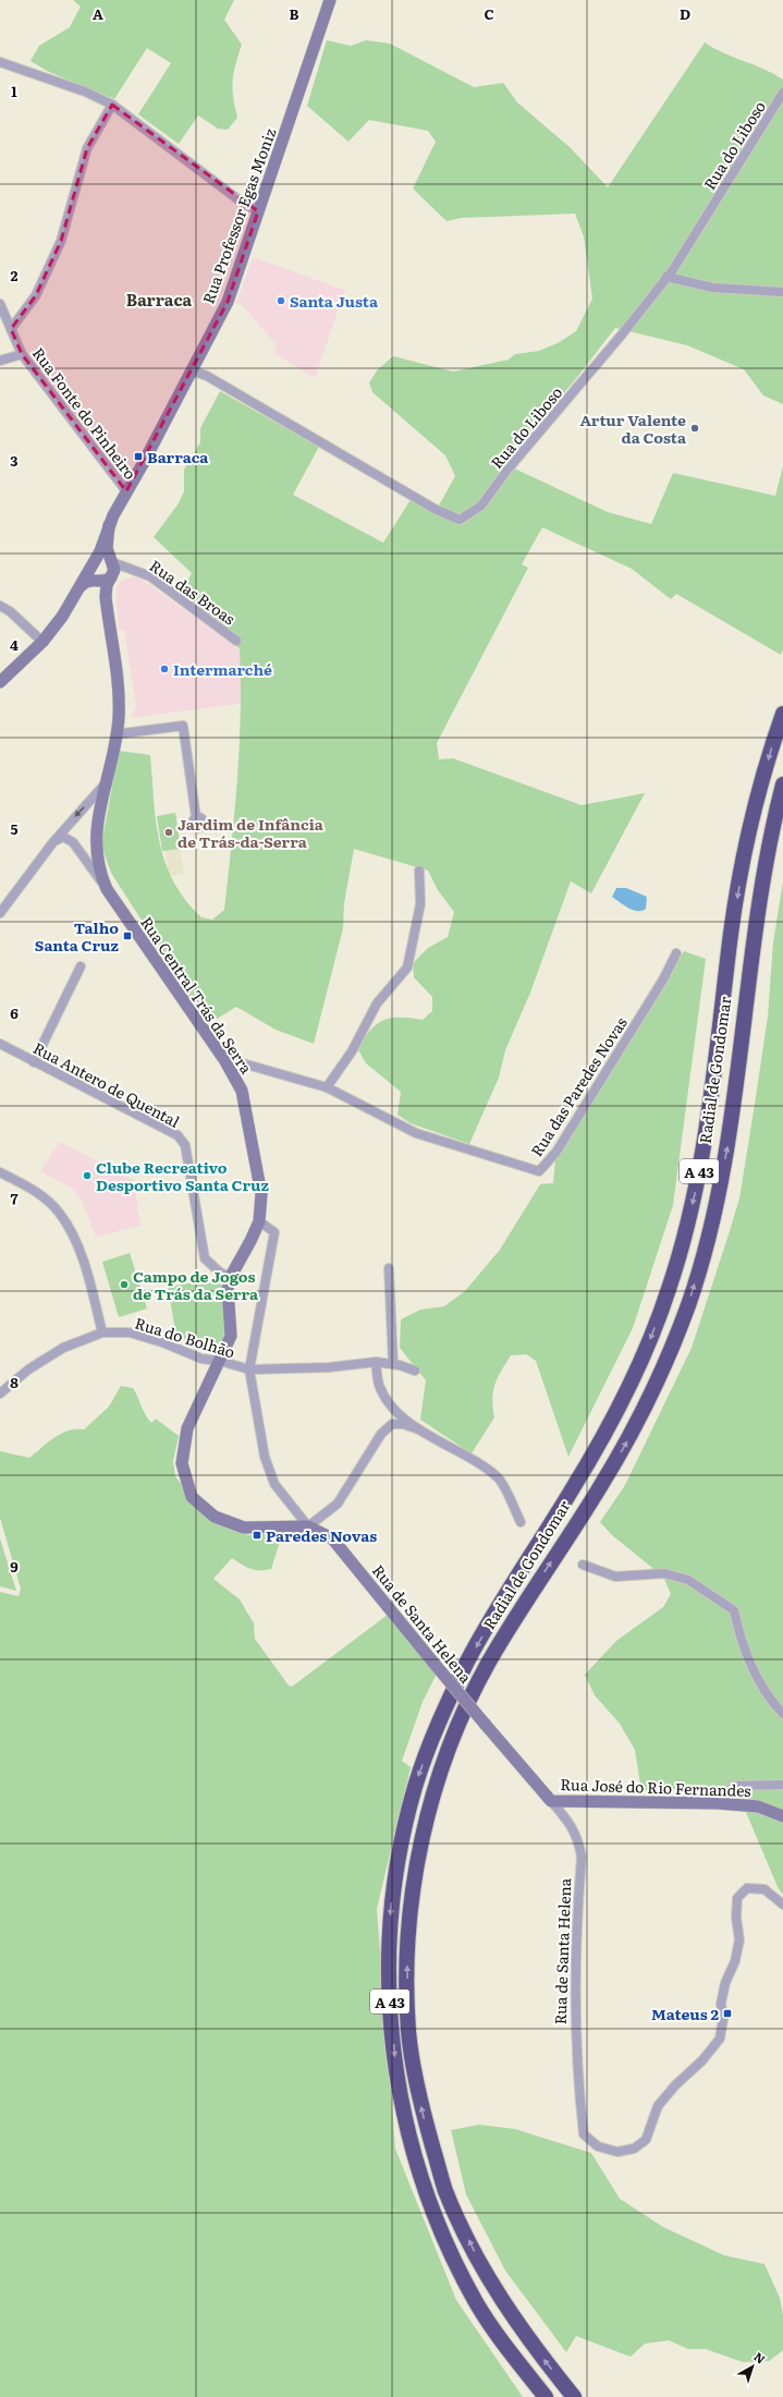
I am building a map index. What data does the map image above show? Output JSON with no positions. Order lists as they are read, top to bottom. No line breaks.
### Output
{"streets":{"highway":["Radial de Gondomar","A 43"],"main road":["Rua Professor Egas Moniz","Rua Central Trás da Serra","Rua de Santa Helena","Rua José do Rio Fernandes"],"street":["Rua do Liboso","Rua Fonte do Pinheiro","Rua das Broas","Rua Antero de Quental","Rua das Paredes Novas","Rua do Bolhão"]},"crossings":[["Rua do Liboso","Rua Professor Egas Moniz"],["Rua Professor Egas Moniz","Rua Fonte do Pinheiro"],["Rua Professor Egas Moniz","Rua das Broas"],["Rua Professor Egas Moniz","Rua Central Trás da Serra"],["Rua das Broas","Rua Central Trás da Serra"],["Rua Central Trás da Serra","Rua Antero de Quental"],["Rua Central Trás da Serra","Rua das Paredes Novas"],["Rua de Santa Helena","Rua José do Rio Fernandes"]],"districts":["Barraca"],"places":{"other":["Santa Justa","Artur Valente da Costa","Intermarché","Jardim de Infância de Trás-da-Serra","Clube Recreativo Desportivo Santa Cruz","Campo de Jogos de Trás da Serra"],"transit":["Barraca","Talho Santa Cruz","Paredes Novas","Mateus 2"]},"north":"top right","grid":{"columns":["A","B","C","D"],"rows":["1","2","3","4","5","6","7","8","9"]}}
